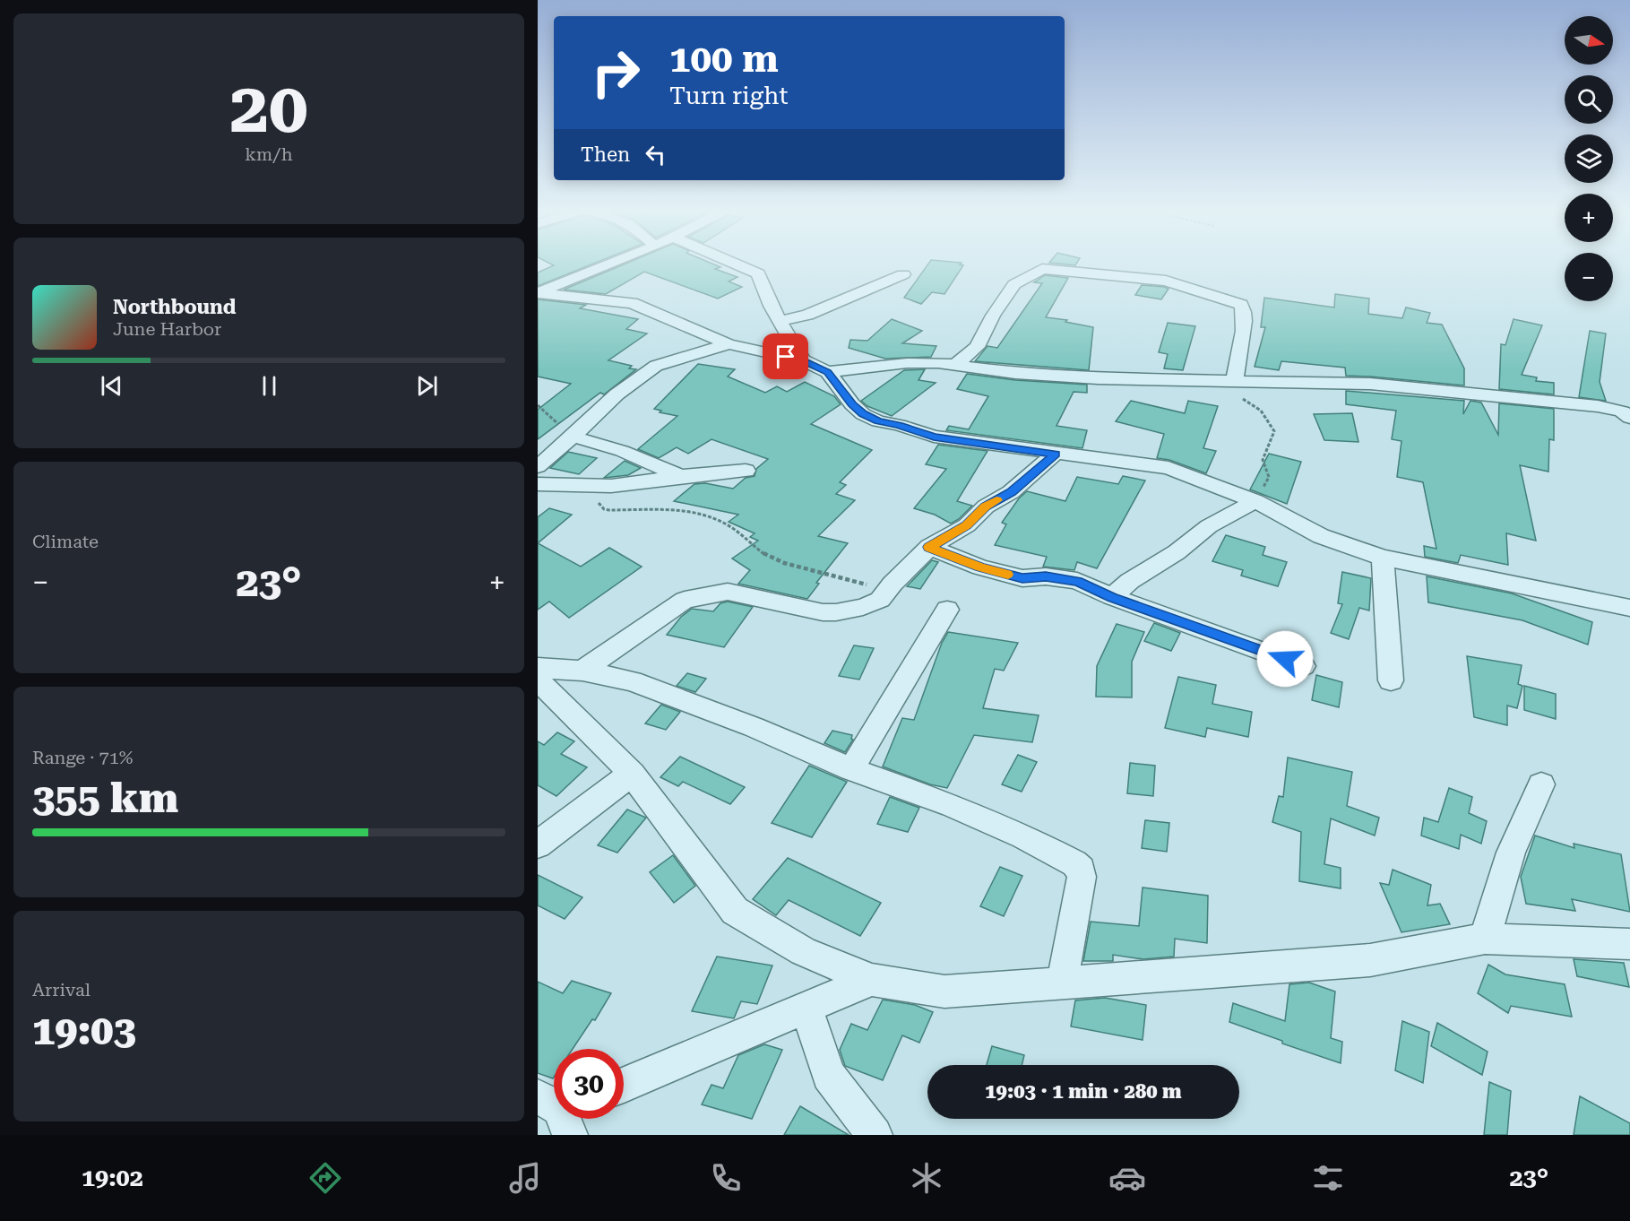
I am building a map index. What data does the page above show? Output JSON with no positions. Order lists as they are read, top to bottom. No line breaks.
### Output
{"north":"right","page":{"tile":[["20","km/h"],"Climate",["Range · 71%","355 km"],["Arrival","19:03"]],"map_buttons":["+","−"],"turn":["100 m","Turn right"],"then":"Then","song":["Northbound","June Harbor"],"heat":["−","23°","+"],"limit":"30","trip":"19:03 · 1 min · 280 m","tabs":["19:02","23°"]}}
